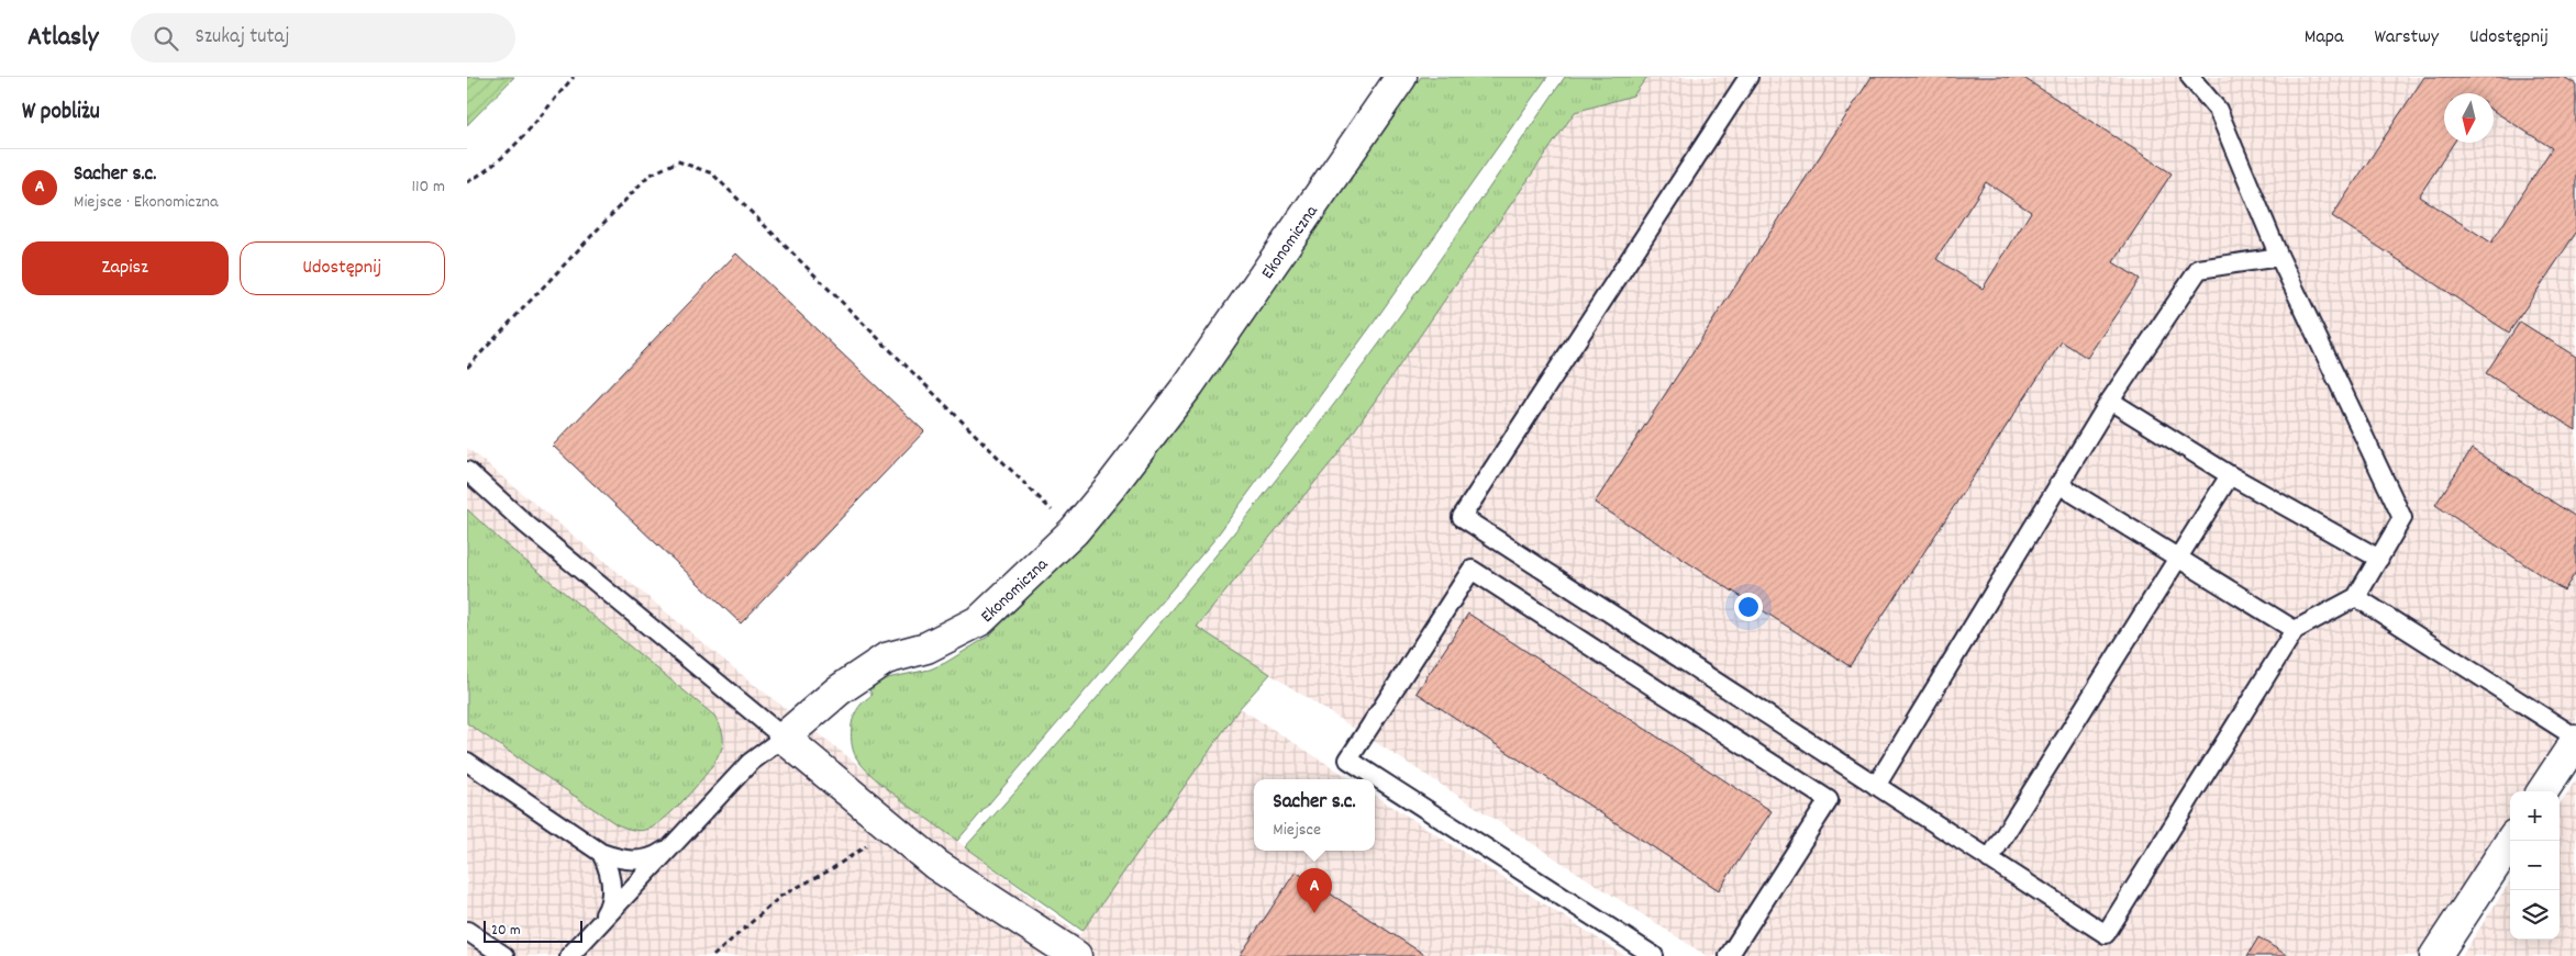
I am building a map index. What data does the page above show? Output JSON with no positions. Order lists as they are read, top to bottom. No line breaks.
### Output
{"streets":{"street":["Ekonomiczna"]},"scale_bar":"20 m","north":"bottom","page":{"header":"Atlasly","search":"Szukaj tutaj","nav":["Mapa","Warstwy","Udostępnij"],"heading":"W pobliżu","list":[{"mark":"A","name":"Sacher s.c.","note":"Miejsce · Ekonomiczna","value":"110 m"}],"buttons":["Zapisz","Udostępnij"],"popup":["Sacher s.c.","Miejsce"],"map_buttons":["+","−"],"pins":"A","scale":"20 m"}}
